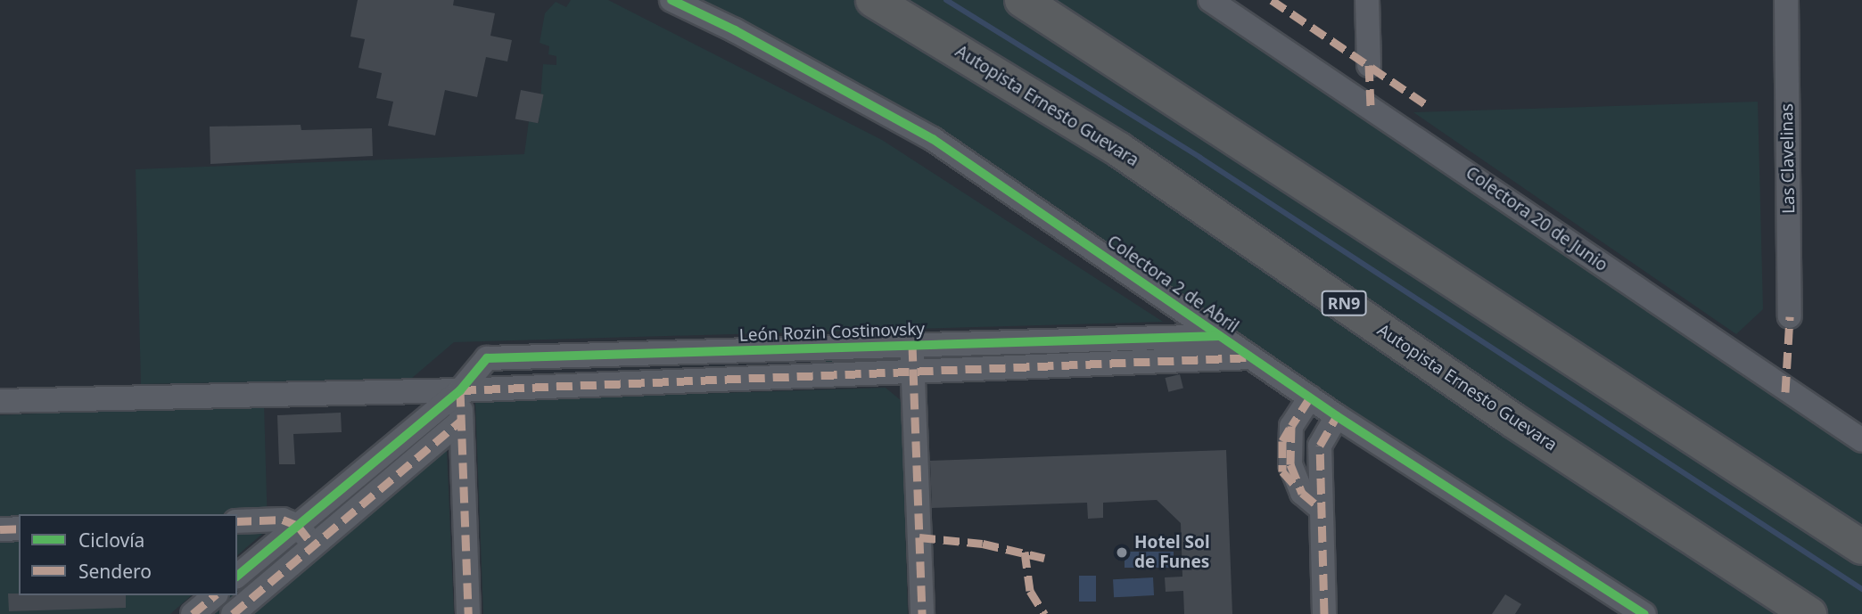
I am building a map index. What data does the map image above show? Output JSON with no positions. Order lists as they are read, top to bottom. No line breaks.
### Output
{"streets":{"highway":["Autopista Ernesto Guevara","RN9"],"street":["Las Clavelinas","Colectora 20 de Junio","Colectora 2 de Abril","León Rozin Costinovsky"]},"crossings":[["Colectora 2 de Abril","León Rozin Costinovsky"]],"places":["Hotel Sol de Funes"],"legend":["Ciclovía","Sendero"]}
